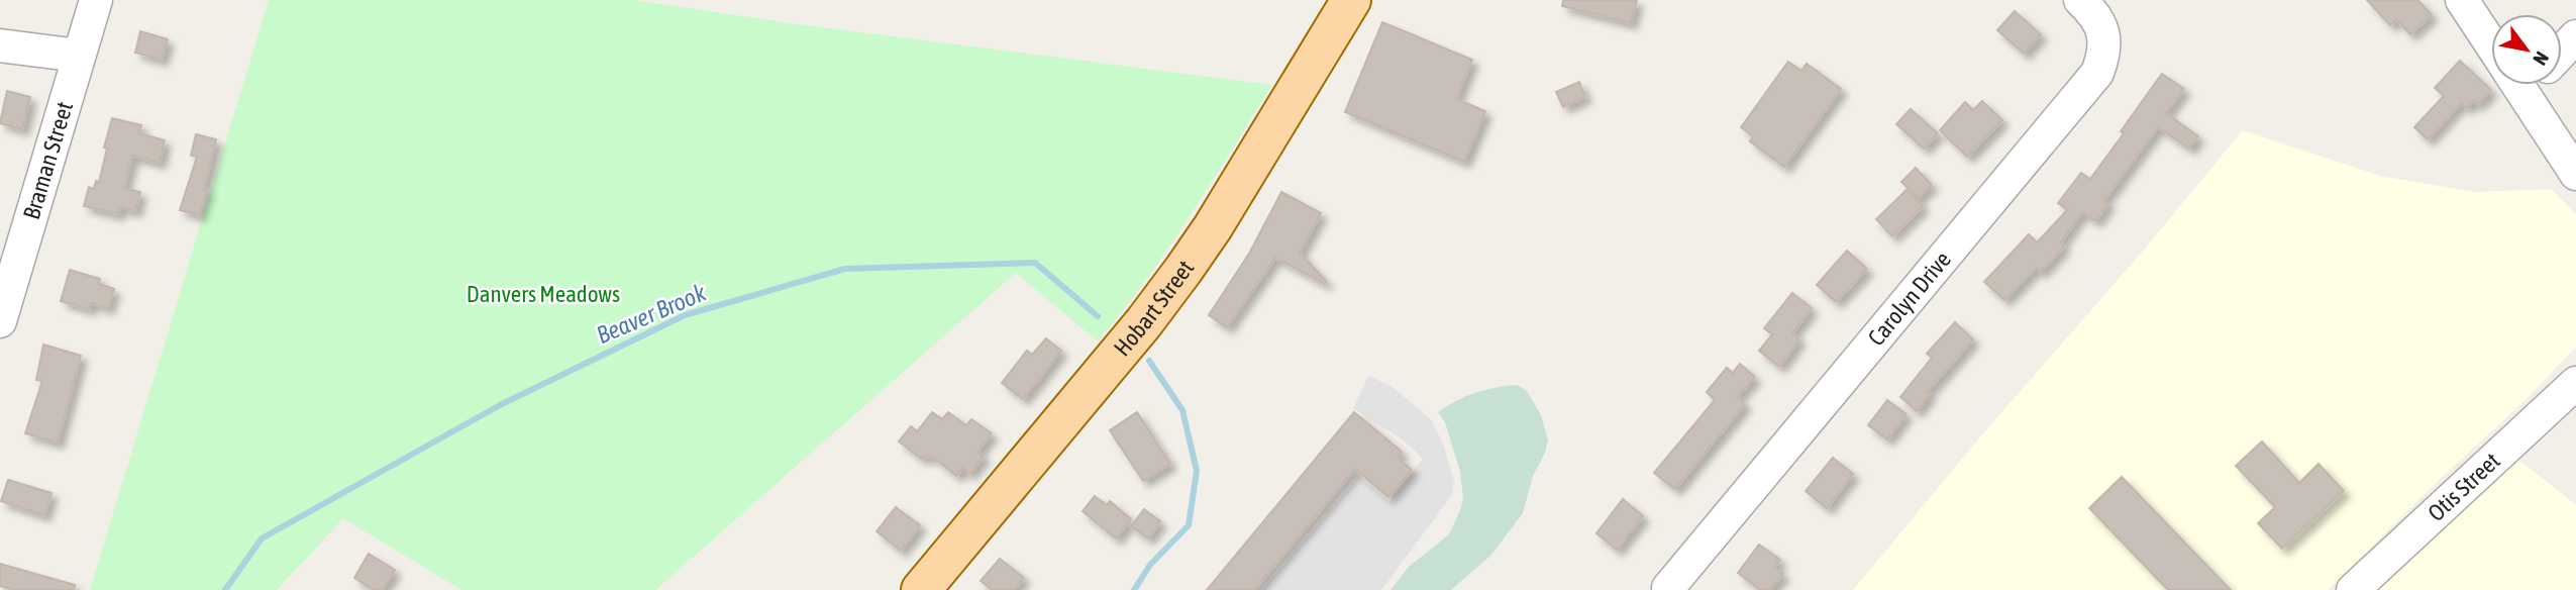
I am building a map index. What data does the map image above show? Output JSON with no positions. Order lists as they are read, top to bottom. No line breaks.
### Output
{"streets":{"main road":["Hobart Street"],"street":["Braman Street","Carolyn Drive","Otis Street"]},"water":["Beaver Brook"],"parks":["Danvers Meadows"],"north":"bottom right"}
